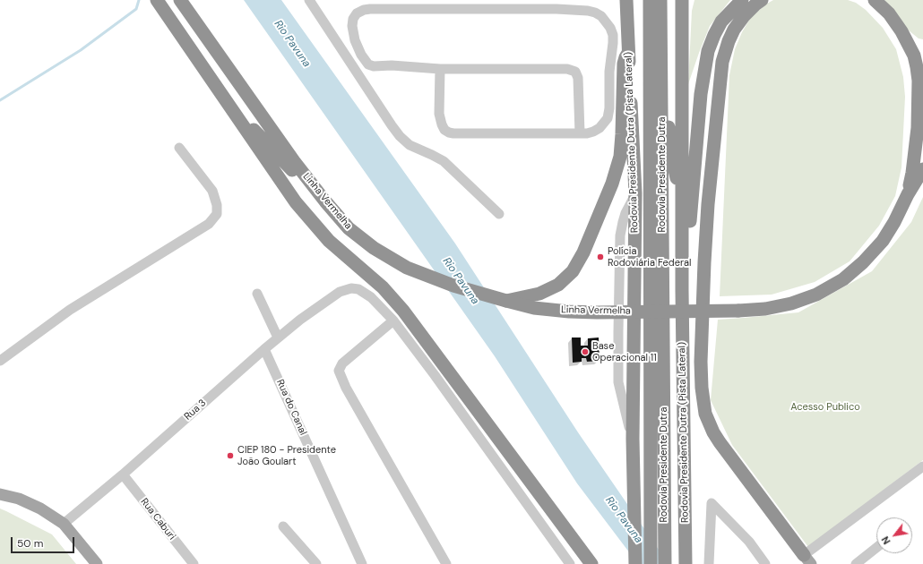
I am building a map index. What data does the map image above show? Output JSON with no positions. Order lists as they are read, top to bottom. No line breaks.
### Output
{"streets":{"highway":["Rodovia Presidente Dutra (Pista Lateral)","Rodovia Presidente Dutra","Linha Vermelha"],"street":["Rua do Canal","Rua 3","Rua Caburi"]},"crossings":[["Rua do Canal","Rua 3"],["Rua 3","Rua Caburi"]],"water":["Rio Pavuna"],"parks":["Acesso Publico"],"places":["Polícia Rodoviária Federal","Base Operacional 11","CIEP 180 - Presidente João Goulart"],"scale_bar":"50 m","north":"bottom left"}
